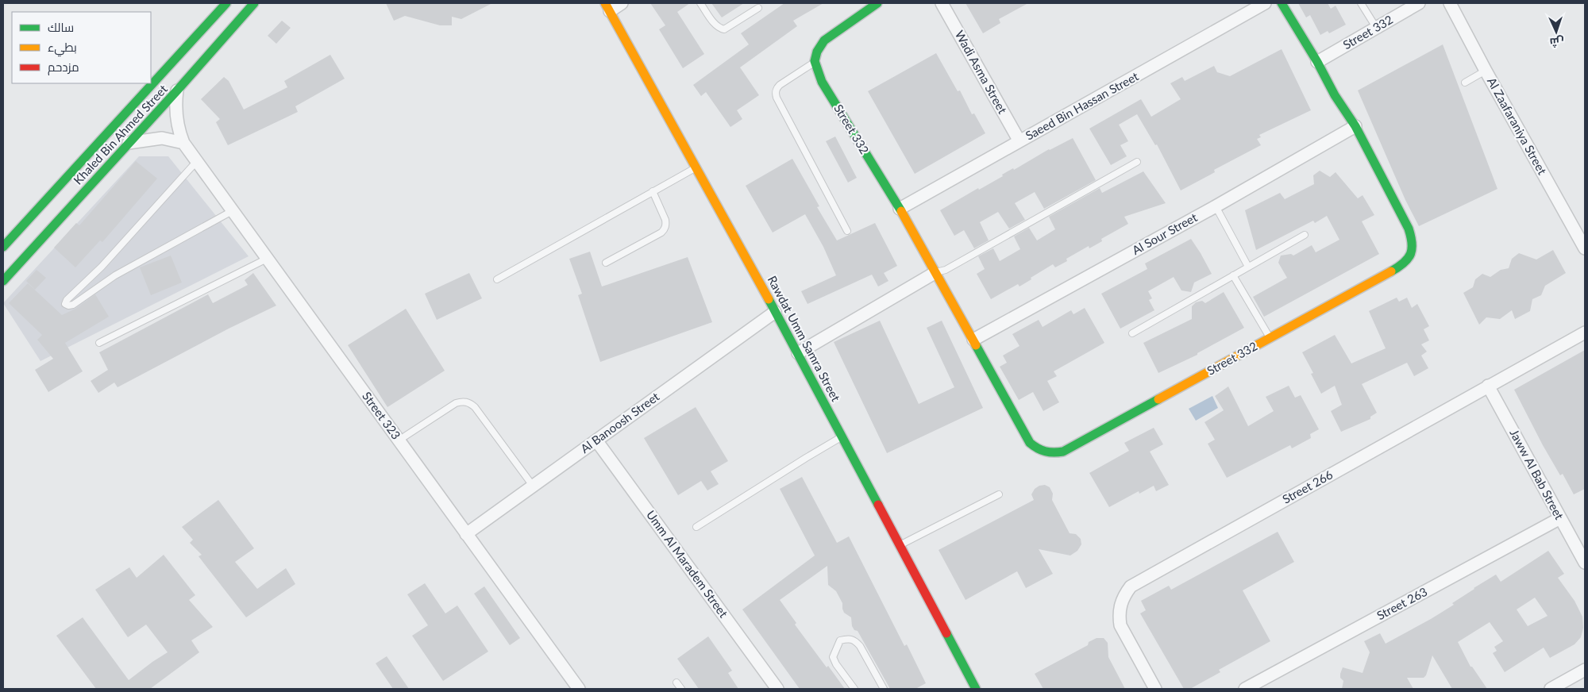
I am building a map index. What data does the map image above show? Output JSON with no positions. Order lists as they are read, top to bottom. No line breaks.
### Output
{"streets":{"street":["Street 332","Wadi Asma Street","Saeed Bin Hassan Street","Al Zaafaraniya Street","Khaled Bin Ahmed Street","Al Sour Street","Rawdat Umm Samra Street","Street 323","Al Banoosh Street","Jaww Al Bab Street","Street 266","Umm Al Maradem Street","Street 263"]},"crossings":[["Street 332","Saeed Bin Hassan Street"],["Street 332","Al Sour Street"],["Wadi Asma Street","Saeed Bin Hassan Street"],["Khaled Bin Ahmed Street","Street 323"],["Rawdat Umm Samra Street","Al Banoosh Street"],["Street 323","Al Banoosh Street"],["Al Banoosh Street","Umm Al Maradem Street"],["Jaww Al Bab Street","Street 266"],["Jaww Al Bab Street","Street 263"]],"legend":["سالك","بطيء","مزدحم"],"north":"bottom"}
